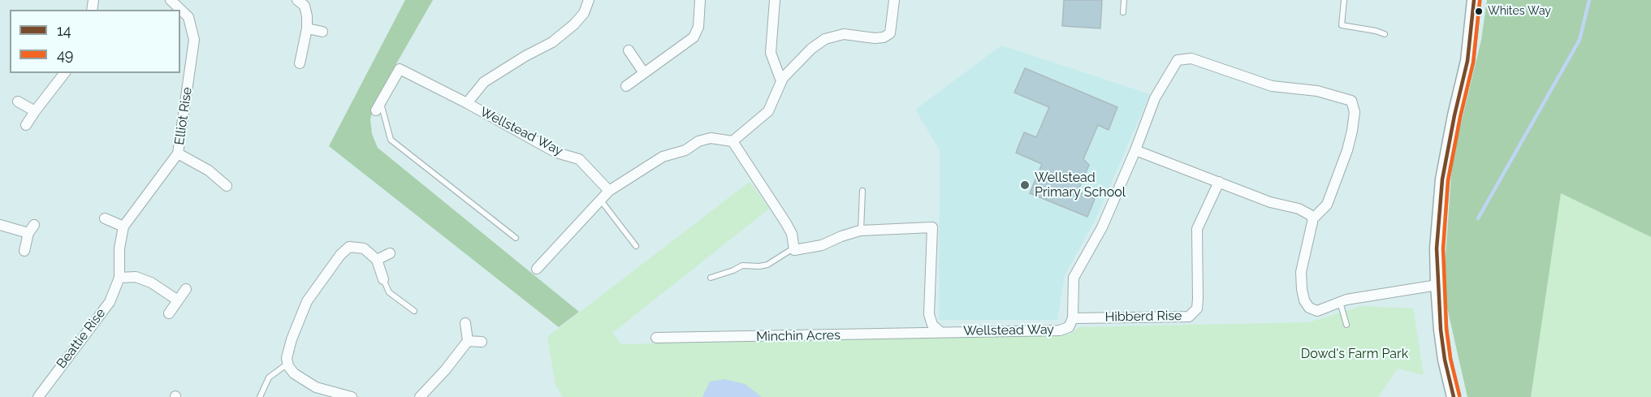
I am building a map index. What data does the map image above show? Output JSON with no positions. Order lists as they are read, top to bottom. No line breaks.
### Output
{"streets":{"street":["Elliot Rise","Wellstead Way","Hibberd Rise","Minchin Acres","Beattie Rise"]},"crossings":[["Elliot Rise","Beattie Rise"],["Wellstead Way","Hibberd Rise"],["Wellstead Way","Minchin Acres"]],"parks":["Dowd's Farm Park"],"places":["Whites Way","Wellstead Primary School"],"lines":["transit line 14","transit line 49"],"legend":["14","49"]}
